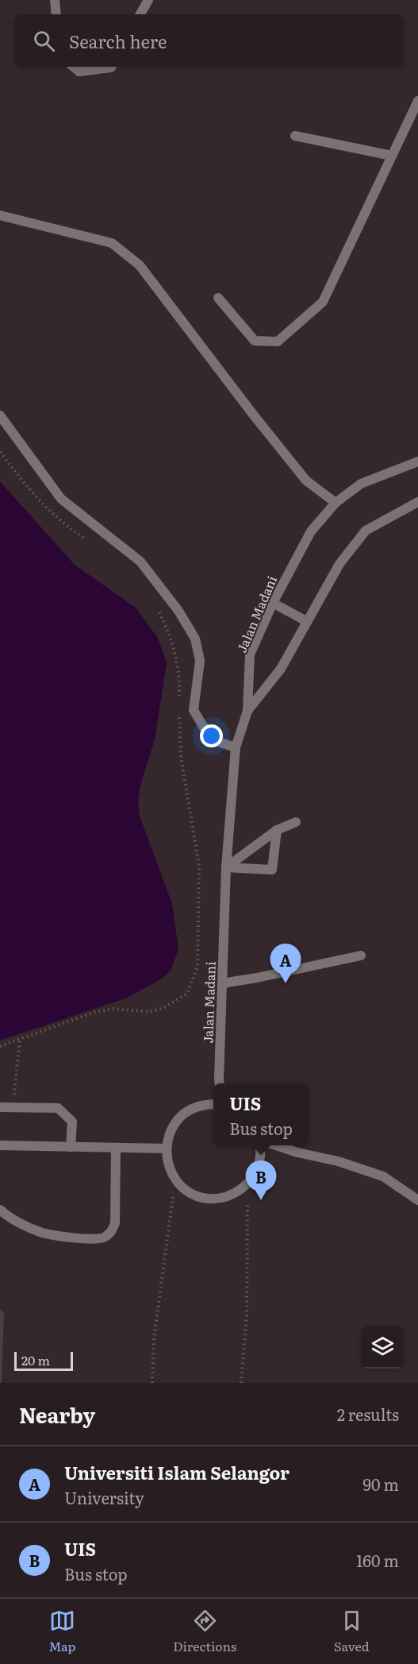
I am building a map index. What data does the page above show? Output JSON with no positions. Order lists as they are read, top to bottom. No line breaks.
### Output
{"streets":{"street":["Jalan Madani"]},"scale_bar":"20 m","page":{"search":"Search here","pins":["A","B"],"popup":["UIS","Bus stop"],"scale":"20 m","heading":["Nearby","2 results"],"list":[{"mark":"A","name":"Universiti Islam Selangor","note":"University","value":"90 m"},{"mark":"B","name":"UIS","note":"Bus stop","value":"160 m"}],"nav":["Map","Directions","Saved"]}}
